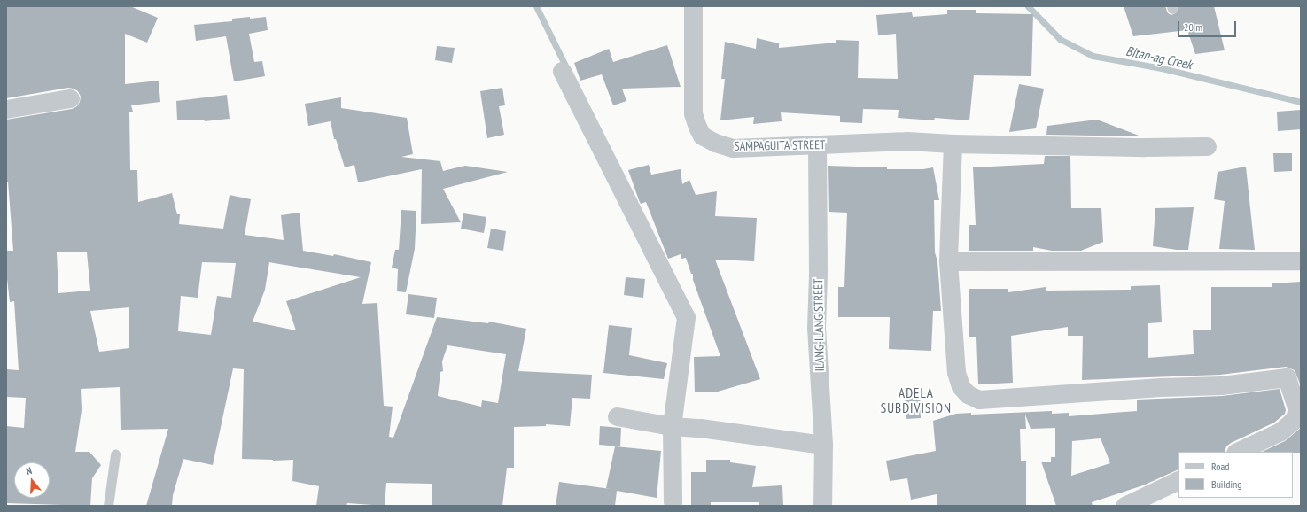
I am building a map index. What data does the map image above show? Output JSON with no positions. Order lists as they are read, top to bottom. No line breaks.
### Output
{"streets":{"street":["SAMPAGUITA STREET","ILANG-ILANG STREET"]},"crossings":[["SAMPAGUITA STREET","ILANG-ILANG STREET"]],"districts":["ADELA SUBDIVISION"],"water":["Bitan-ag Creek"],"legend":["Road","Building"],"scale_bar":"20 m","north":"top"}
